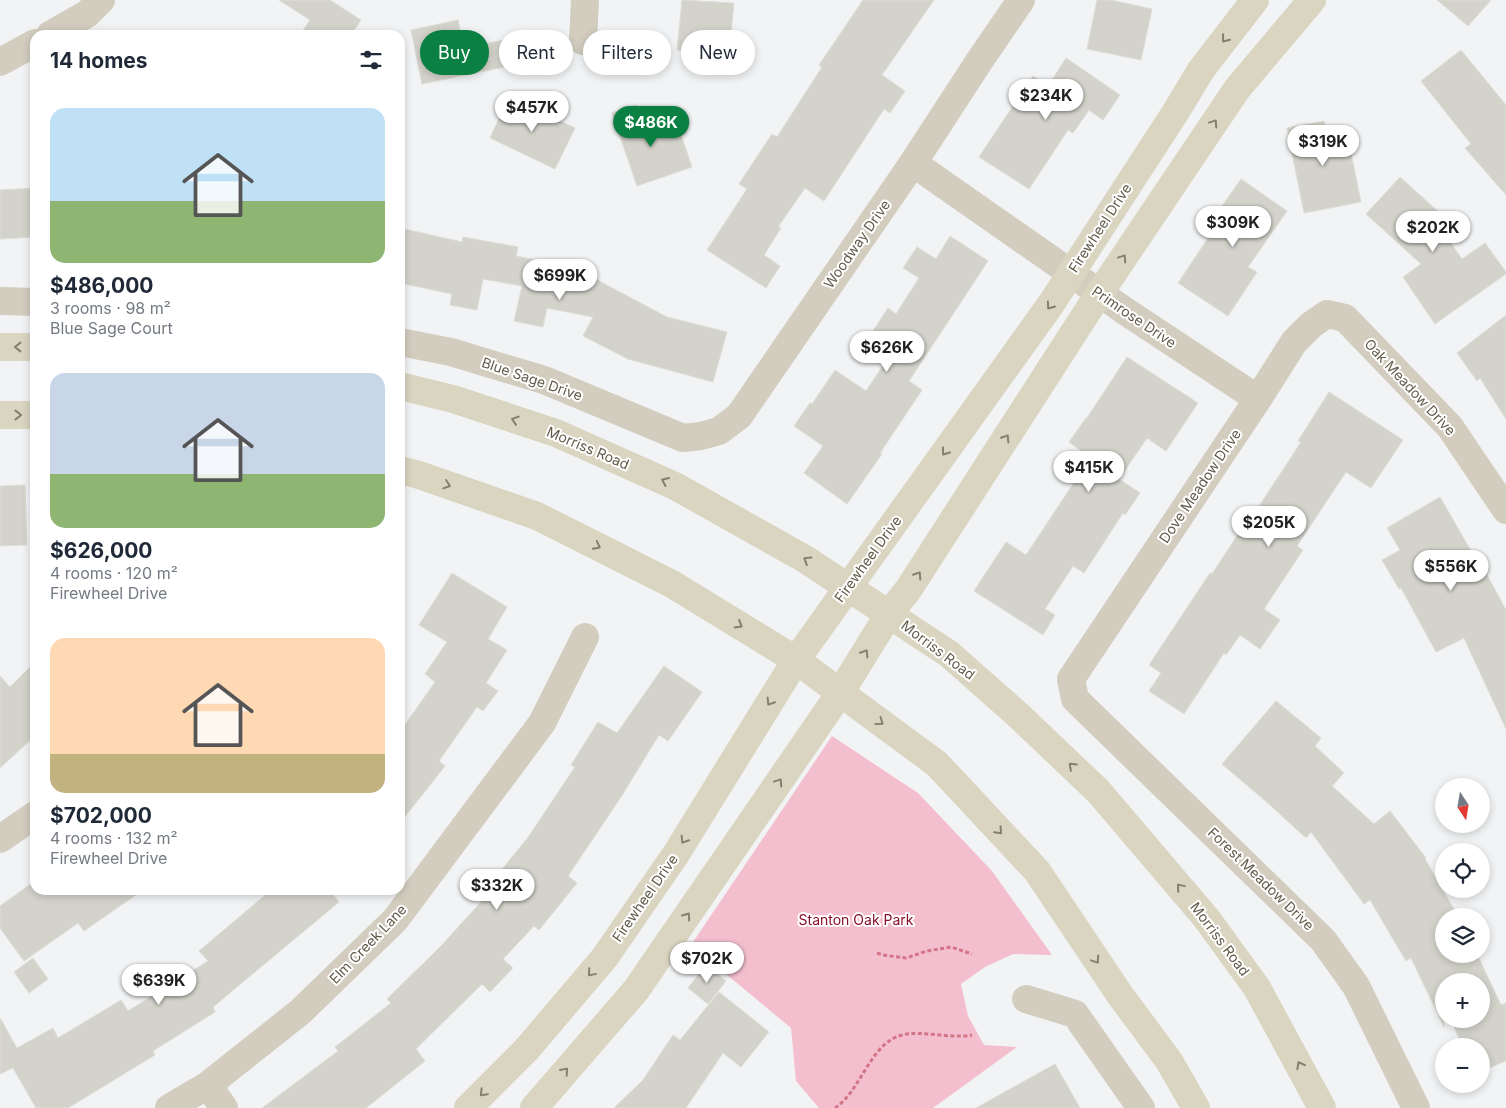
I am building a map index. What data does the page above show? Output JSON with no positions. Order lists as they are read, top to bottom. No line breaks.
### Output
{"streets":{"street":["Firewheel Drive","Woodway Drive","Primrose Drive","Blue Sage Drive","Oak Meadow Drive","Morriss Road","Dove Meadow Drive","Forest Meadow Drive","Elm Creek Lane"]},"crossings":[["Firewheel Drive","Primrose Drive"],["Firewheel Drive","Morriss Road"],["Woodway Drive","Primrose Drive"],["Woodway Drive","Blue Sage Drive"],["Primrose Drive","Dove Meadow Drive"],["Oak Meadow Drive","Dove Meadow Drive"],["Dove Meadow Drive","Forest Meadow Drive"]],"parks":["Stanton Oak Park"],"north":"bottom","page":{"chip":["Buy","Rent","Filters","New"],"heading":"14 homes","price":["$234K","$457K","$486K","$319K","$309K","$202K","$699K","$626K","$415K","$205K","$556K","$332K","$702K","$639K"],"list":[{"name":"$486,000","note":"3 rooms · 98 m² · Blue Sage Court"},{"name":"$626,000","note":"4 rooms · 120 m² · Firewheel Drive"},{"name":"$702,000","note":"4 rooms · 132 m² · Firewheel Drive"}],"map_buttons":["+","−"]}}
